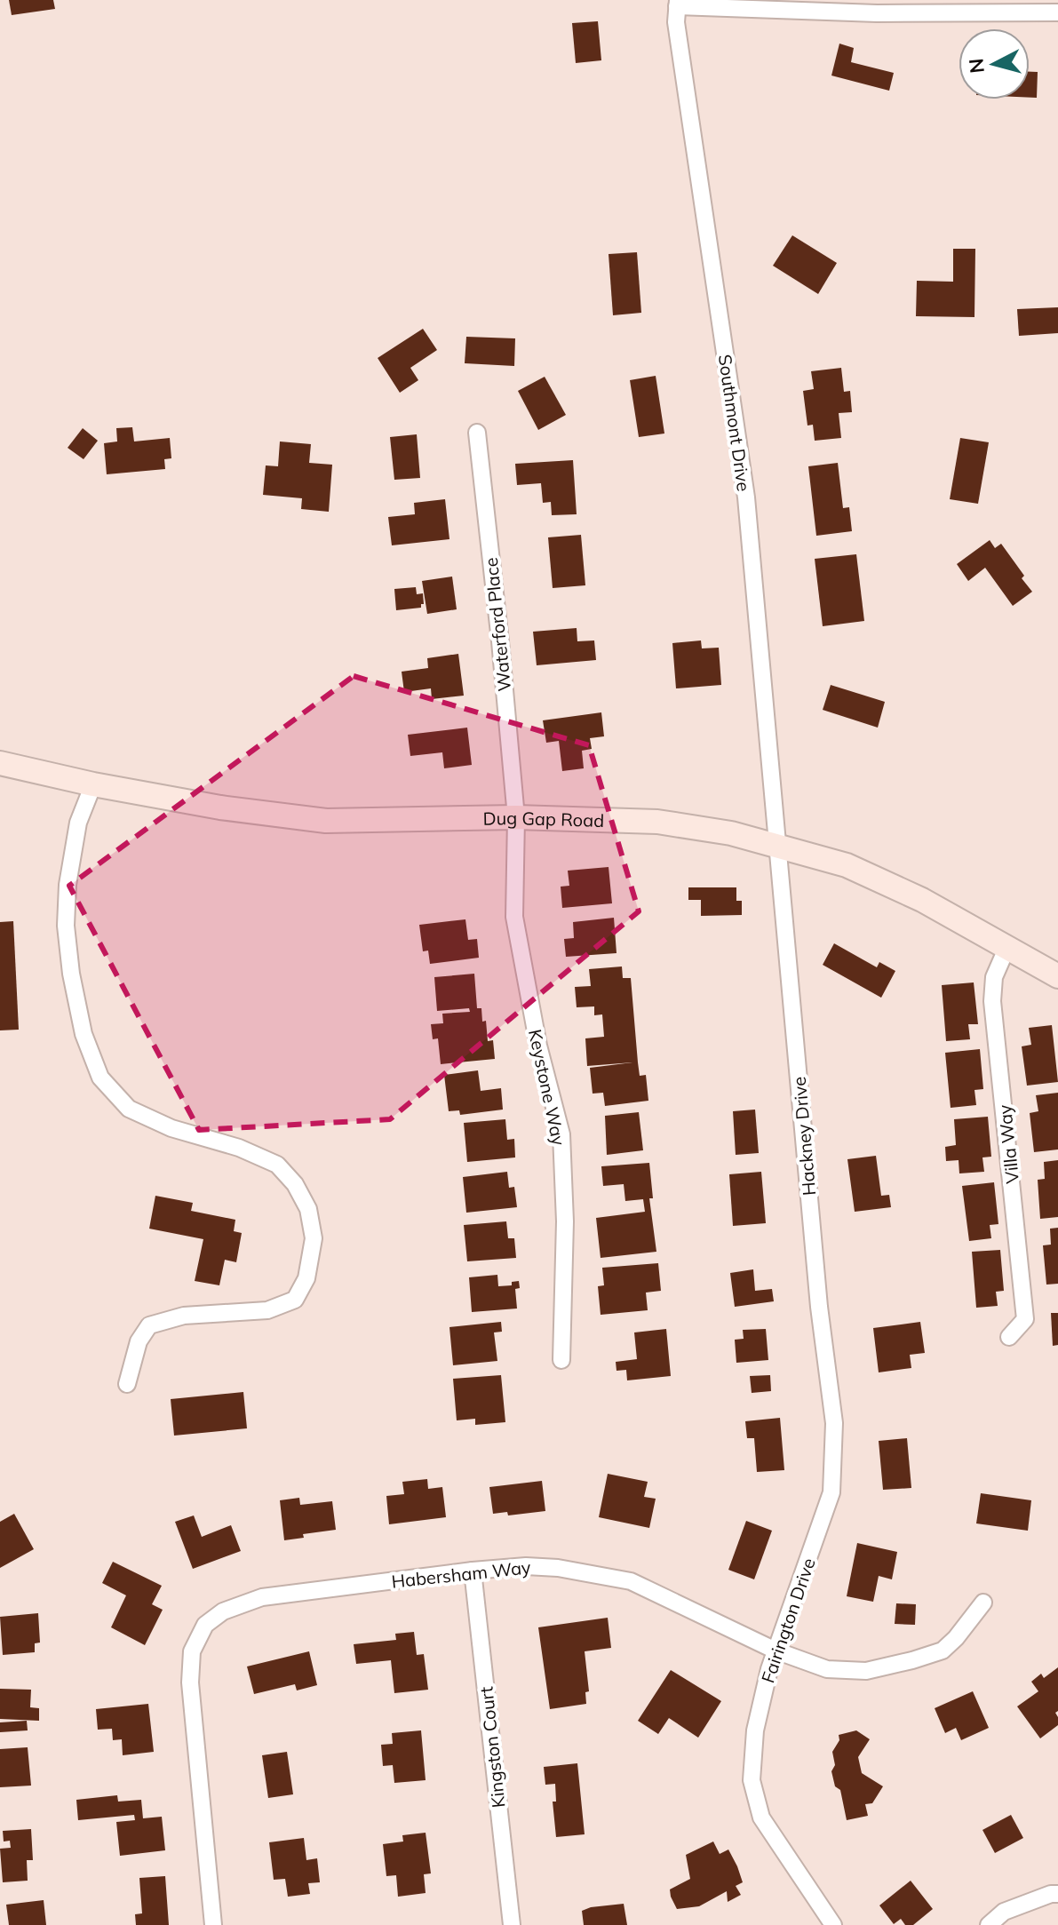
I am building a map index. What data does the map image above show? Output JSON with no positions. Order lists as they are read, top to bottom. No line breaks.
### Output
{"streets":{"street":["Southmont Drive","Waterford Place","Dug Gap Road","Keystone Way","Hackney Drive","Villa Way","Habersham Way","Fairington Drive","Kingston Court"]},"crossings":[["Southmont Drive","Dug Gap Road"],["Southmont Drive","Hackney Drive"],["Waterford Place","Dug Gap Road"],["Waterford Place","Keystone Way"],["Dug Gap Road","Keystone Way"],["Dug Gap Road","Hackney Drive"],["Dug Gap Road","Villa Way"],["Hackney Drive","Fairington Drive"],["Habersham Way","Fairington Drive"],["Habersham Way","Kingston Court"]],"north":"left"}
